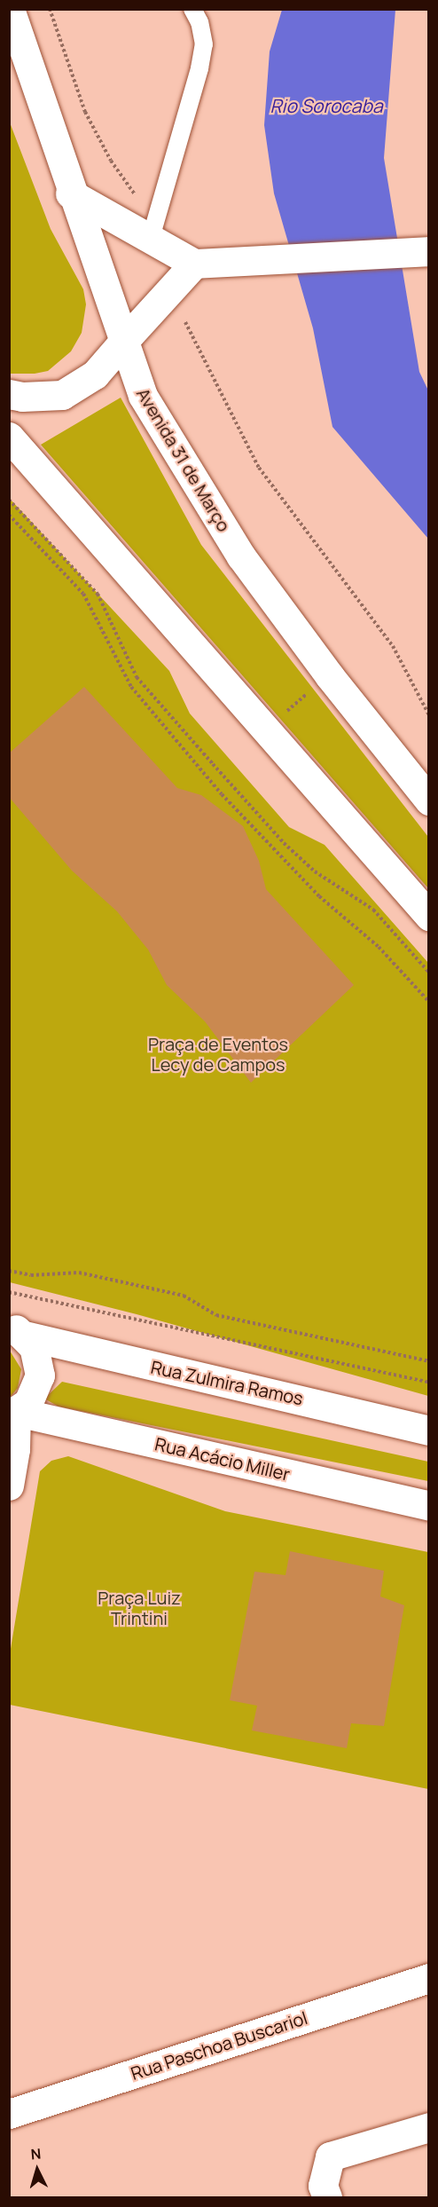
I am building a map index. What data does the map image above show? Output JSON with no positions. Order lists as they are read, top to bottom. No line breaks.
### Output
{"streets":{"main road":["Avenida 31 de Março","Rua Zulmira Ramos","Rua Acácio Miller","Rua Paschoa Buscariol"]},"water":["Rio Sorocaba"],"parks":["Praça de Eventos Lecy de Campos","Praça Luiz Trintini"],"north":"top"}
